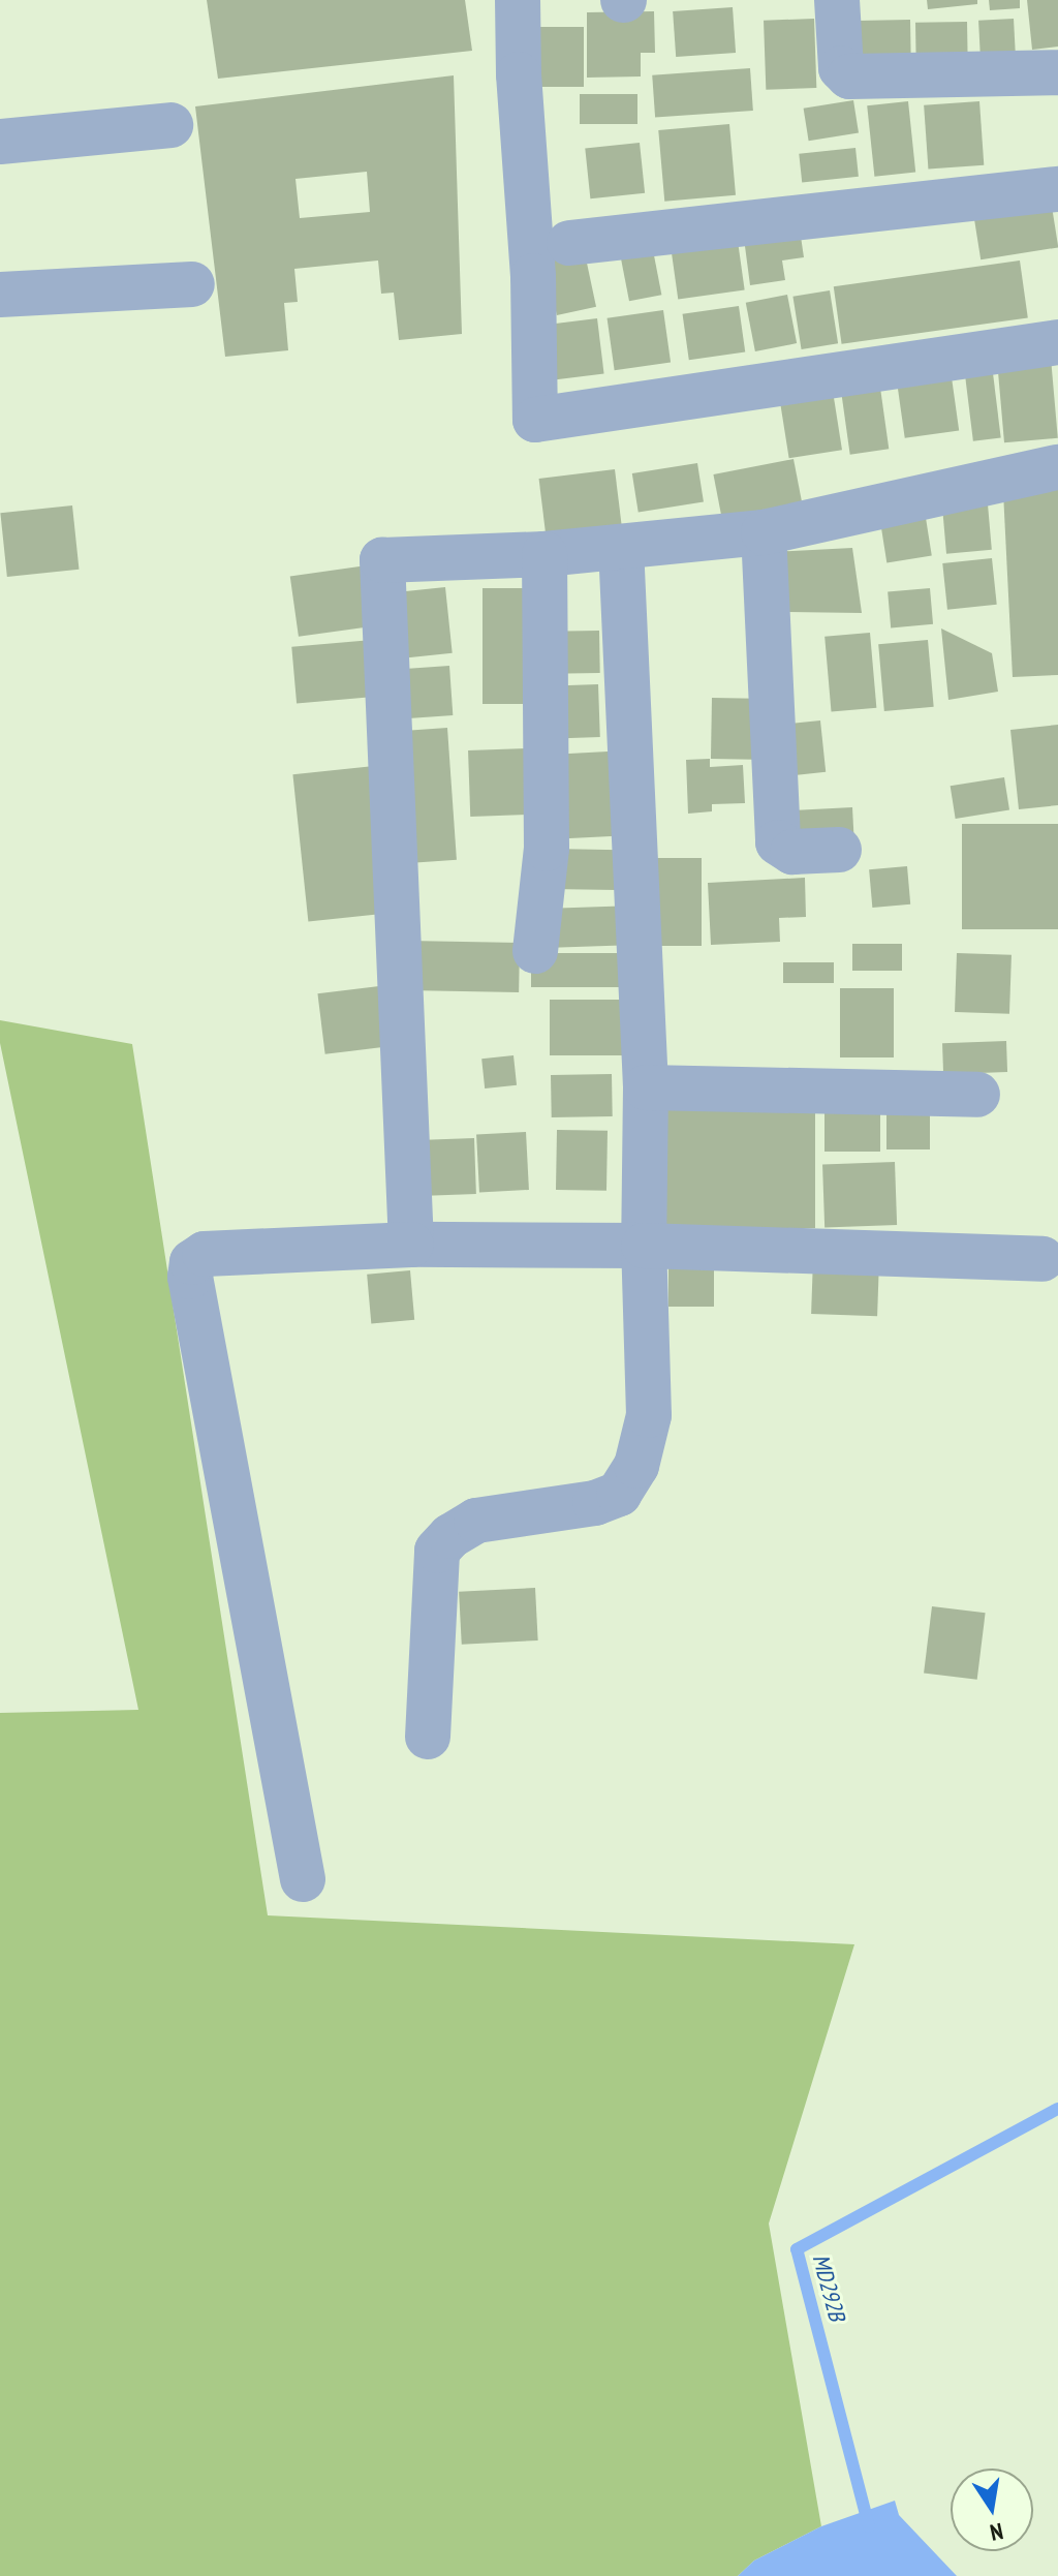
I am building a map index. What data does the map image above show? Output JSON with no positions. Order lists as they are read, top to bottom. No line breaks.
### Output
{"water":["MD292B"],"north":"bottom"}
